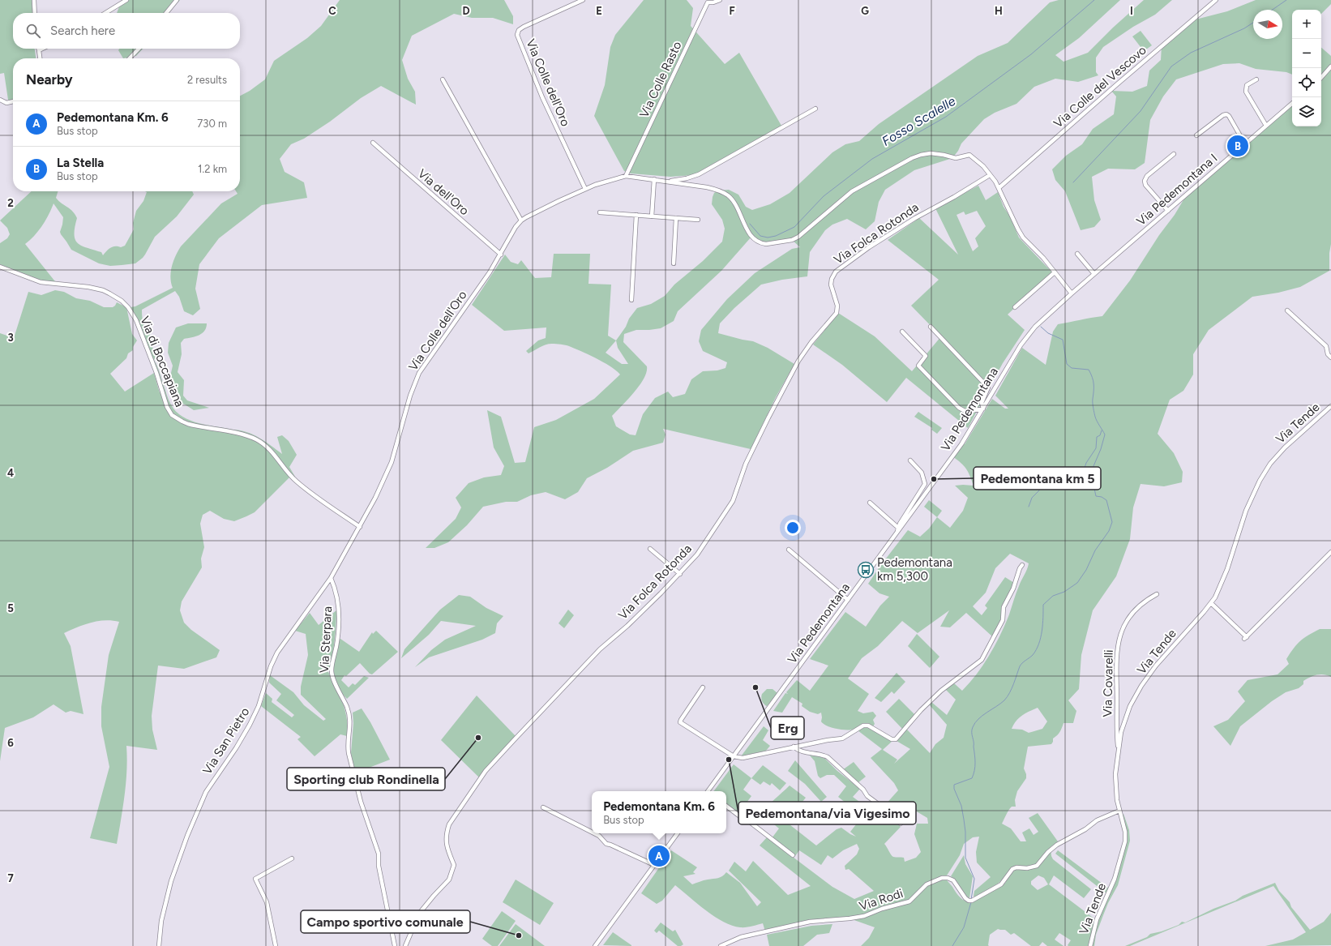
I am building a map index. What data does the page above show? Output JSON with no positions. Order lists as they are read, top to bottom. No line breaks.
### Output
{"streets":{"street":["Via Colle Rasto","Via Colle dell'Oro","Via Colle del Vescovo","Via Pedemontana I","Via dell'Oro","Via Folca Rotonda","Via di Boccapiana","Via Pedemontana","Via Tende","Via Sterpara","Via Covarelli","Via San Pietro","Via Rodi"]},"crossings":[["Via Colle Rasto","Via Colle dell'Oro"],["Via Colle dell'Oro","Via dell'Oro"],["Via Colle dell'Oro","Via Folca Rotonda"],["Via Colle dell'Oro","Via di Boccapiana"],["Via Colle dell'Oro","Via San Pietro"],["Via Pedemontana I","Via Pedemontana"],["Via di Boccapiana","Via San Pietro"],["Via Tende","Via Covarelli"],["Via Tende","Via Rodi"],["Via Sterpara","Via San Pietro"]],"water":["Fosso Scalelle"],"places":{"other":["Pedemontana km 5","Erg","Sporting club Rondinella","Pedemontana/via Vigesimo","Campo sportivo comunale"],"bus stop":["Pedemontana km 5,300"]},"north":"right","page":{"map_buttons":["+","−"],"search":"Search here","heading":["Nearby","2 results"],"list":[{"mark":"A","name":"Pedemontana Km. 6","note":"Bus stop","value":"730 m"},{"mark":"B","name":"La Stella","note":"Bus stop","value":"1.2 km"}],"pins":["B","A"],"popup":["Pedemontana Km. 6","Bus stop"]},"grid":{"columns":["C","D","E","F","G","H","I"],"rows":["2","3","4","5","6","7"]}}
